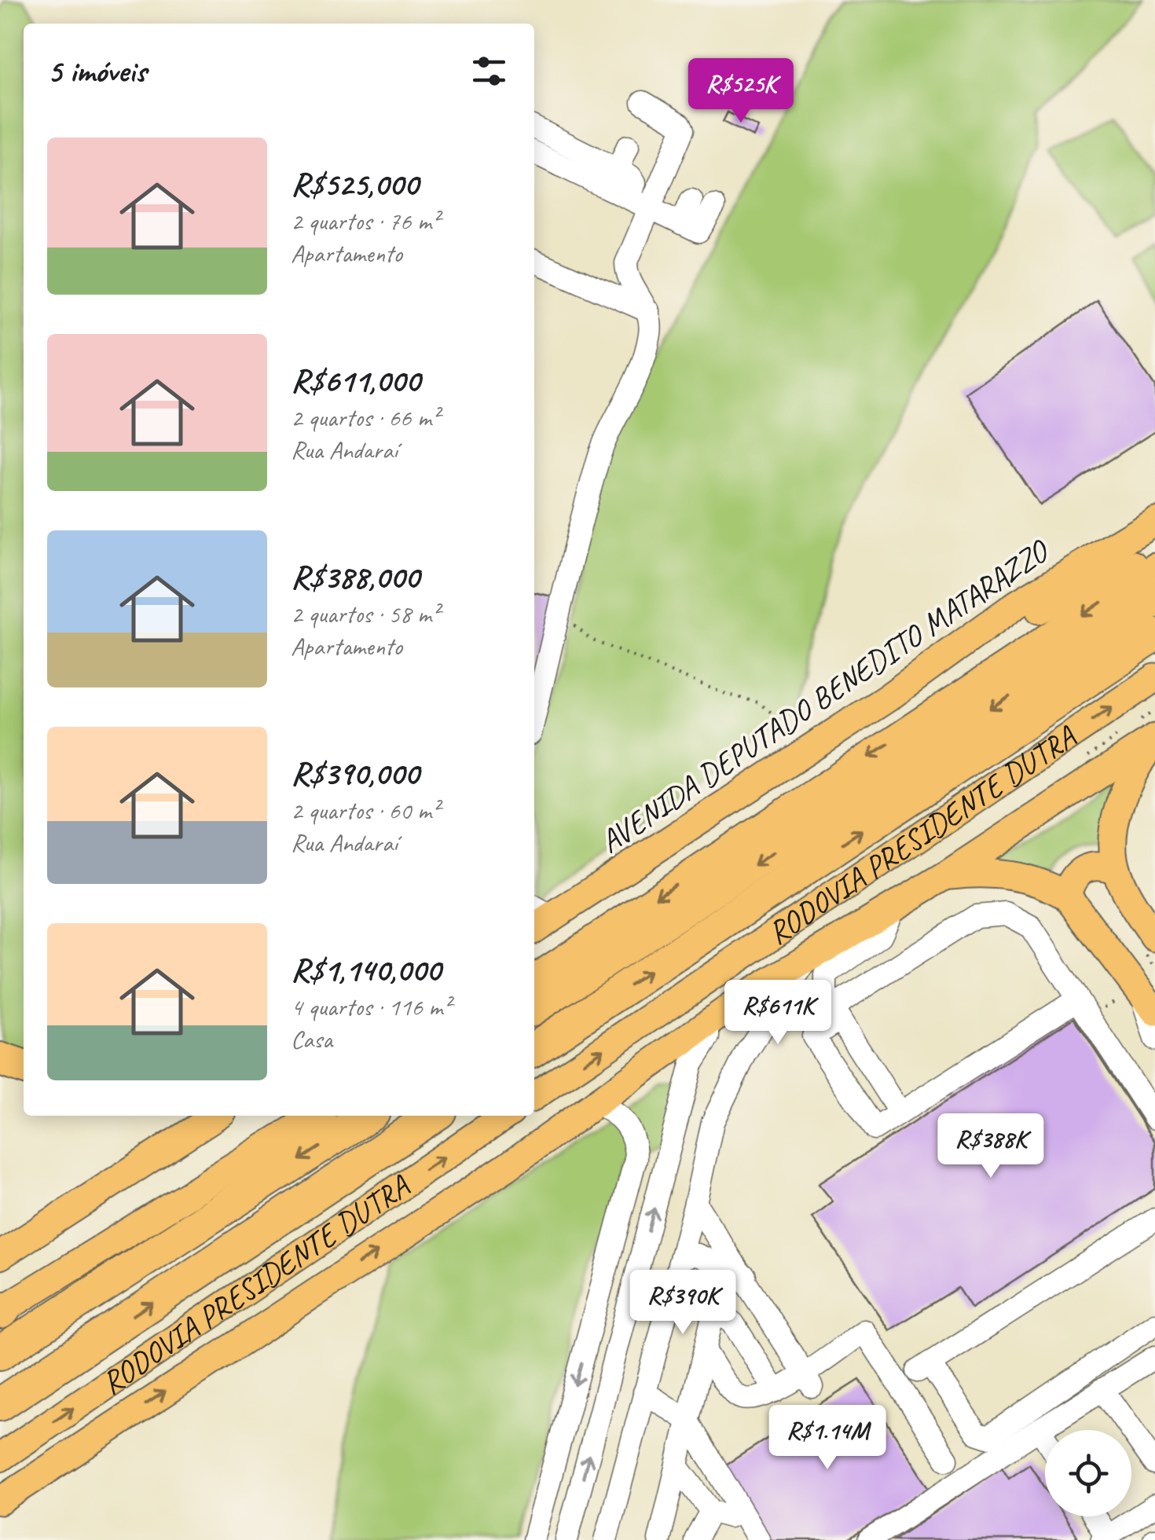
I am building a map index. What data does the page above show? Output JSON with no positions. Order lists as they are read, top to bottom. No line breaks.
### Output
{"streets":{"highway":["RODOVIA PRESIDENTE DUTRA"],"main road":["AVENIDA DEPUTADO BENEDITO MATARAZZO"]},"page":{"heading":"5 imóveis","price":["R$525K","R$611K","R$388K","R$390K","R$1.14M"],"list":[{"name":"R$525,000","note":"2 quartos · 76 m² · Apartamento"},{"name":"R$611,000","note":"2 quartos · 66 m² · Rua Andaraí"},{"name":"R$388,000","note":"2 quartos · 58 m² · Apartamento"},{"name":"R$390,000","note":"2 quartos · 60 m² · Rua Andaraí"},{"name":"R$1,140,000","note":"4 quartos · 116 m² · Casa"}]}}
